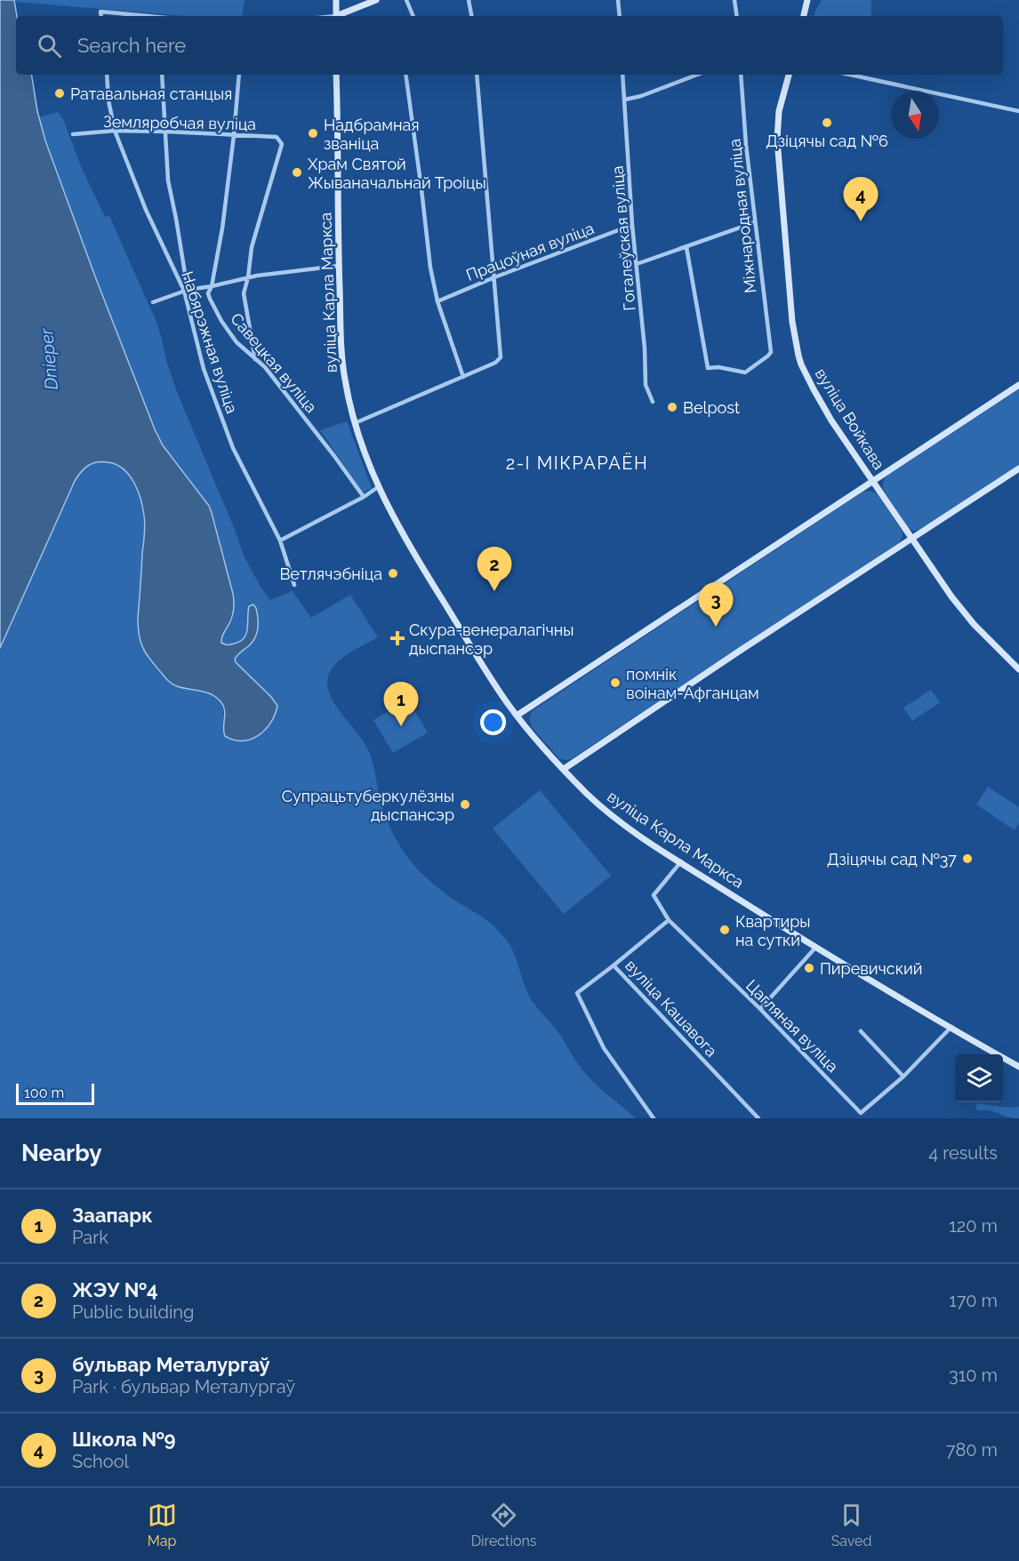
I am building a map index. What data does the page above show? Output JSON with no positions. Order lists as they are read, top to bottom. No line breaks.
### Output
{"streets":{"main road":["вуліца Карла Маркса","вуліца Войкава"],"street":["Земляробчая вуліца","Міжнародная вуліца","Гогалеўская вуліца","Працоўная вуліца","Набярэжная вуліца","Савецкая вуліца","вуліца Кашавога","Цагляная вуліца"]},"crossings":[["Земляробчая вуліца","Набярэжная вуліца"],["Земляробчая вуліца","Савецкая вуліца"],["Гогалеўская вуліца","Працоўная вуліца"],["вуліца Карла Маркса","Цагляная вуліца"],["вуліца Кашавога","Цагляная вуліца"]],"districts":["2-І МІКРАРАЁН"],"water":["Dnieper"],"places":{"other":["Ратавальная станцыя","Дзіцячы сад №6","Надбрамная званіца","Храм Святой Жываначальнай Троіцы","Belpost","Ветлячэбніца","помнік воінам-Афганцам","Супрацьтуберкулёзны дыспансэр","Дзіцячы сад №37","Квартиры на сутки","Пиревичский"],"health":["Скура-венералагічны дыспансэр"]},"scale_bar":"100 m","north":"bottom","page":{"search":"Search here","pins":["4","2","3","1"],"scale":"100 m","heading":["Nearby","4 results"],"list":[{"mark":"1","name":"Заапарк","note":"Park","value":"120 m"},{"mark":"2","name":"ЖЭУ №4","note":"Public building","value":"170 m"},{"mark":"3","name":"бульвар Металургаў","note":"Park · бульвар Металургаў","value":"310 m"},{"mark":"4","name":"Школа №9","note":"School","value":"780 m"}],"nav":["Map","Directions","Saved"]}}
